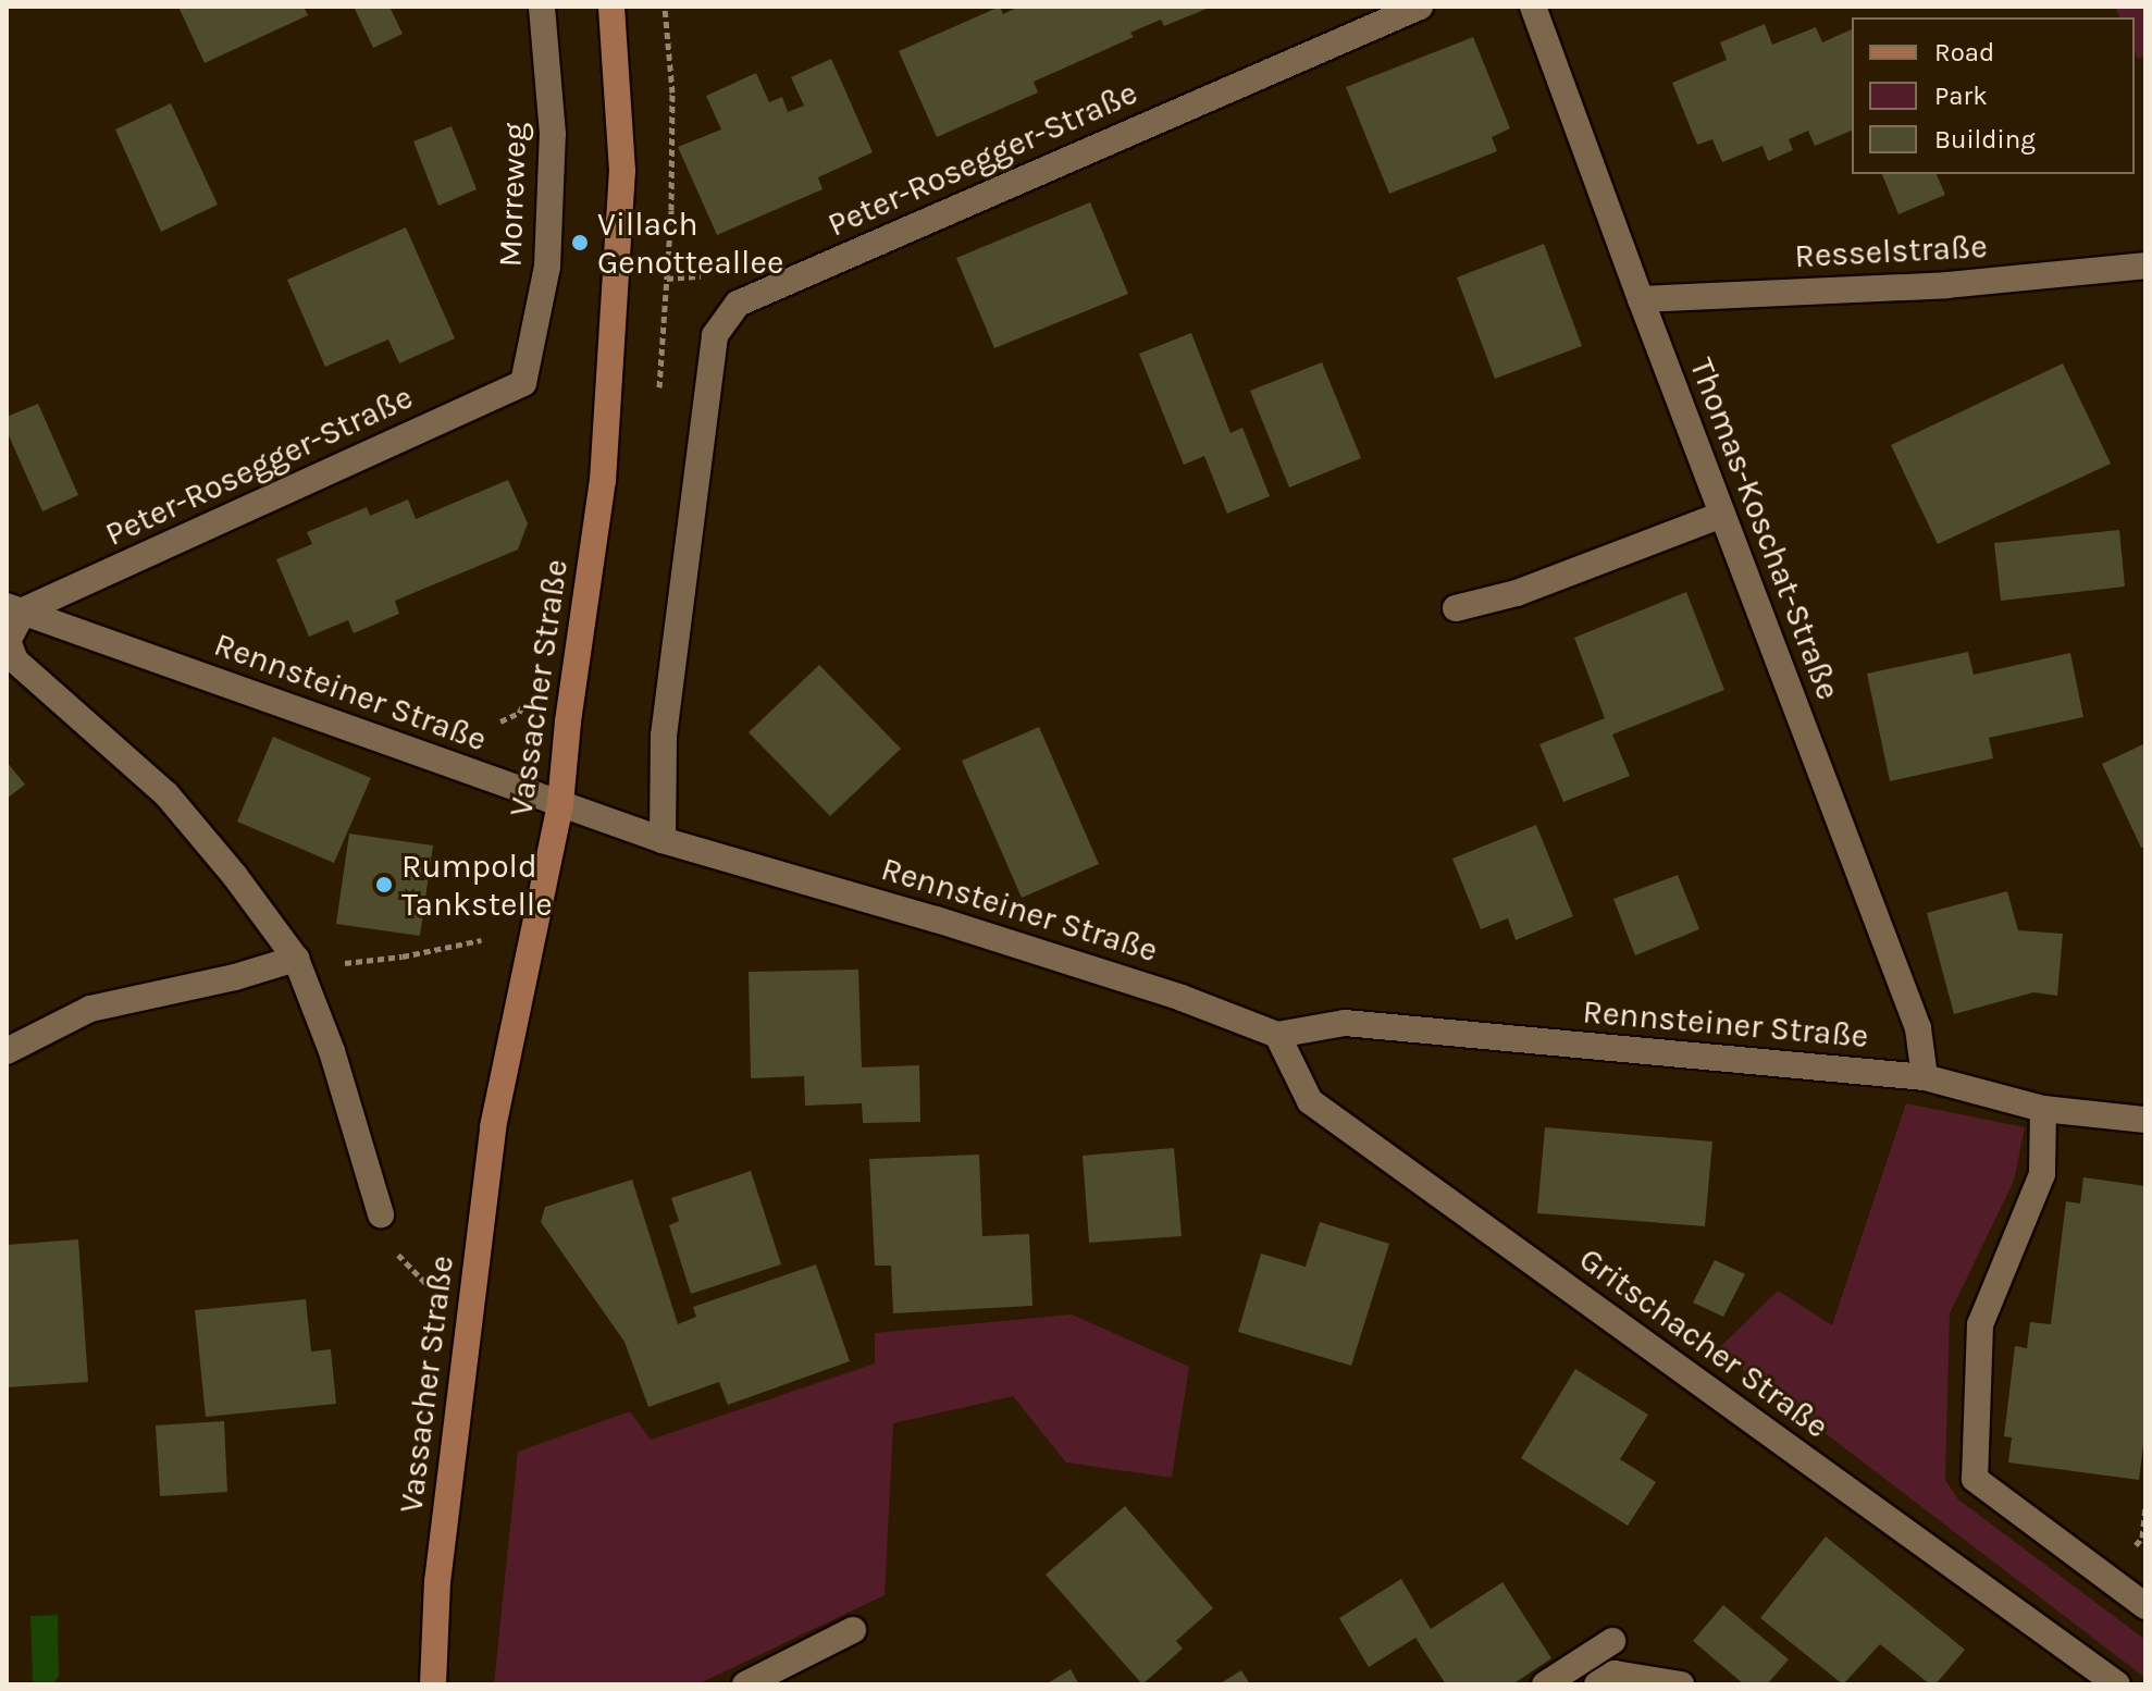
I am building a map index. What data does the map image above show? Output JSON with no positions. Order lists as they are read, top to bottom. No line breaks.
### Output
{"streets":{"main road":["Vassacher Straße"],"street":["Peter-Rosegger-Straße","Morreweg","Resselstraße","Thomas-Koschat-Straße","Rennsteiner Straße","Gritschacher Straße"]},"crossings":[["Peter-Rosegger-Straße","Morreweg"],["Peter-Rosegger-Straße","Rennsteiner Straße"],["Resselstraße","Thomas-Koschat-Straße"],["Thomas-Koschat-Straße","Rennsteiner Straße"],["Vassacher Straße","Rennsteiner Straße"],["Rennsteiner Straße","Gritschacher Straße"]],"places":["Villach Genotteallee","Rumpold Tankstelle"],"legend":["Road","Park","Building"]}
